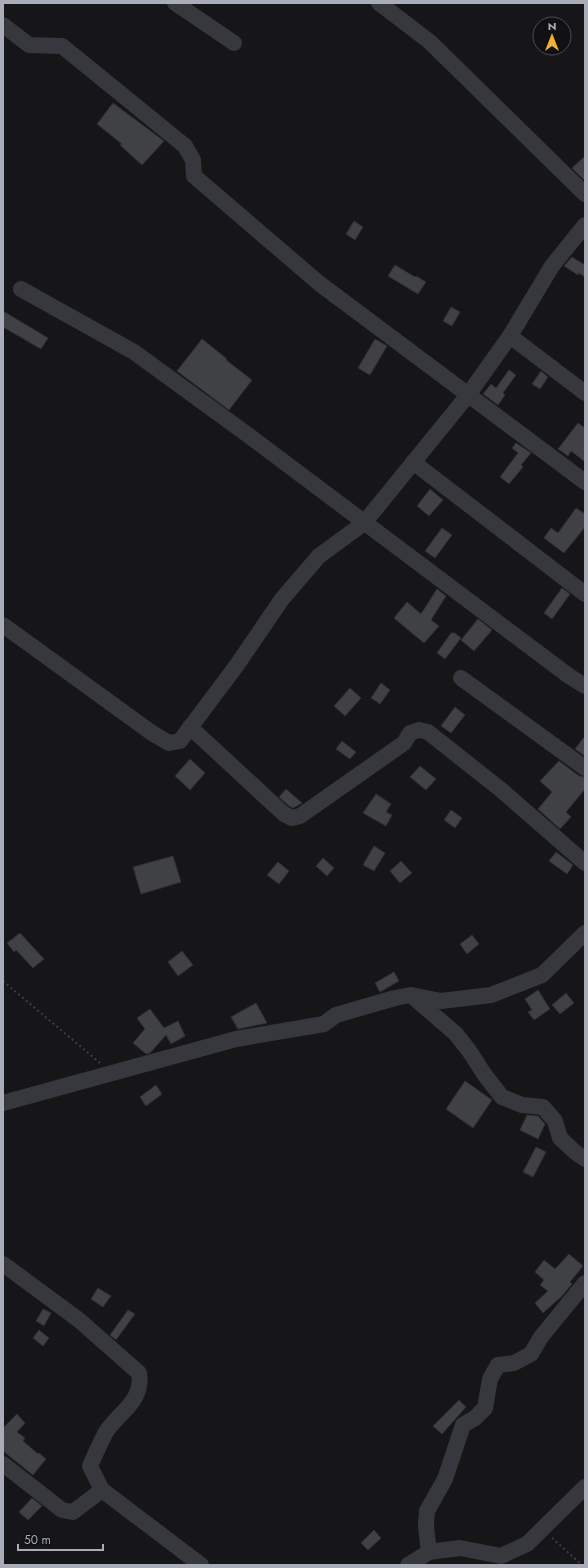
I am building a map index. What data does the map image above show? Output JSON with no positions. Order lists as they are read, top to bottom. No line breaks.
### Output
{"scale_bar":"50 m","north":"top"}
